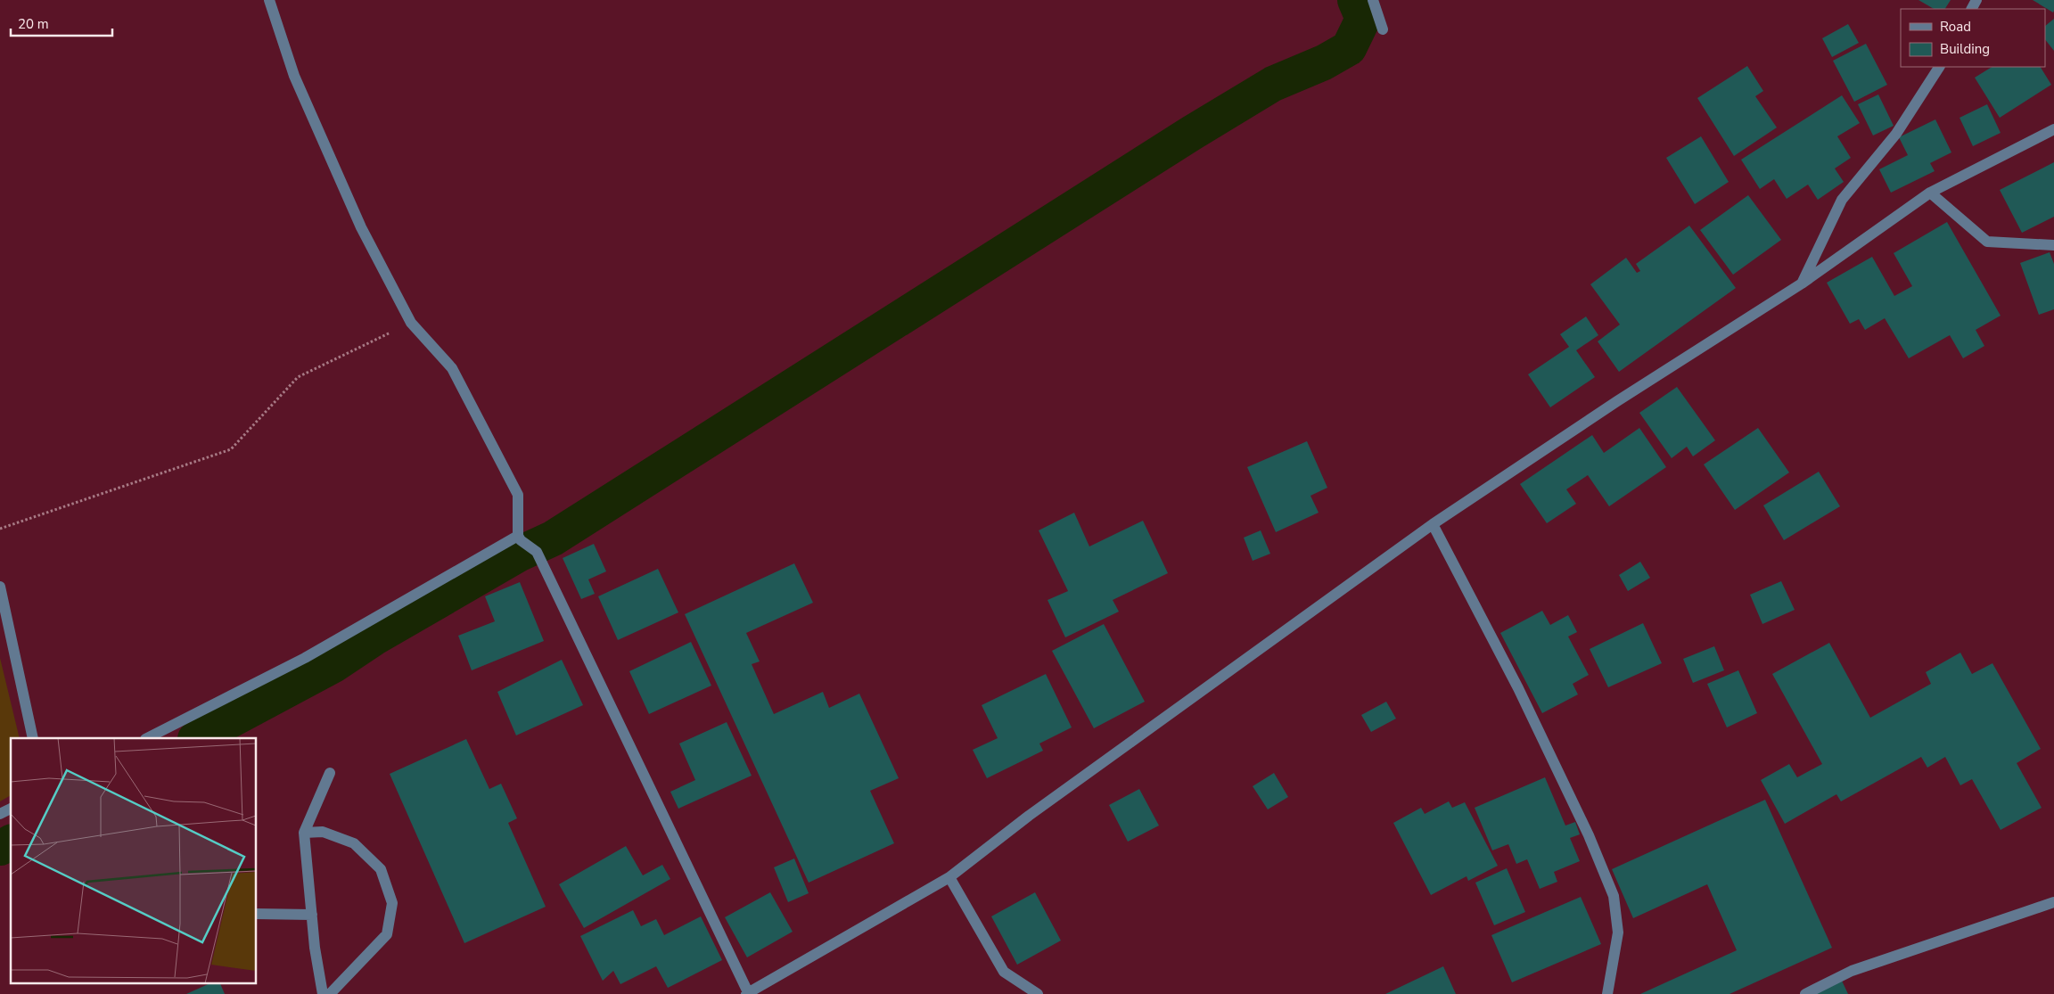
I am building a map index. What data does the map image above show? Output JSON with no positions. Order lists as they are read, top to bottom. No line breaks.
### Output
{"legend":["Road","Building"],"scale_bar":"20 m"}
